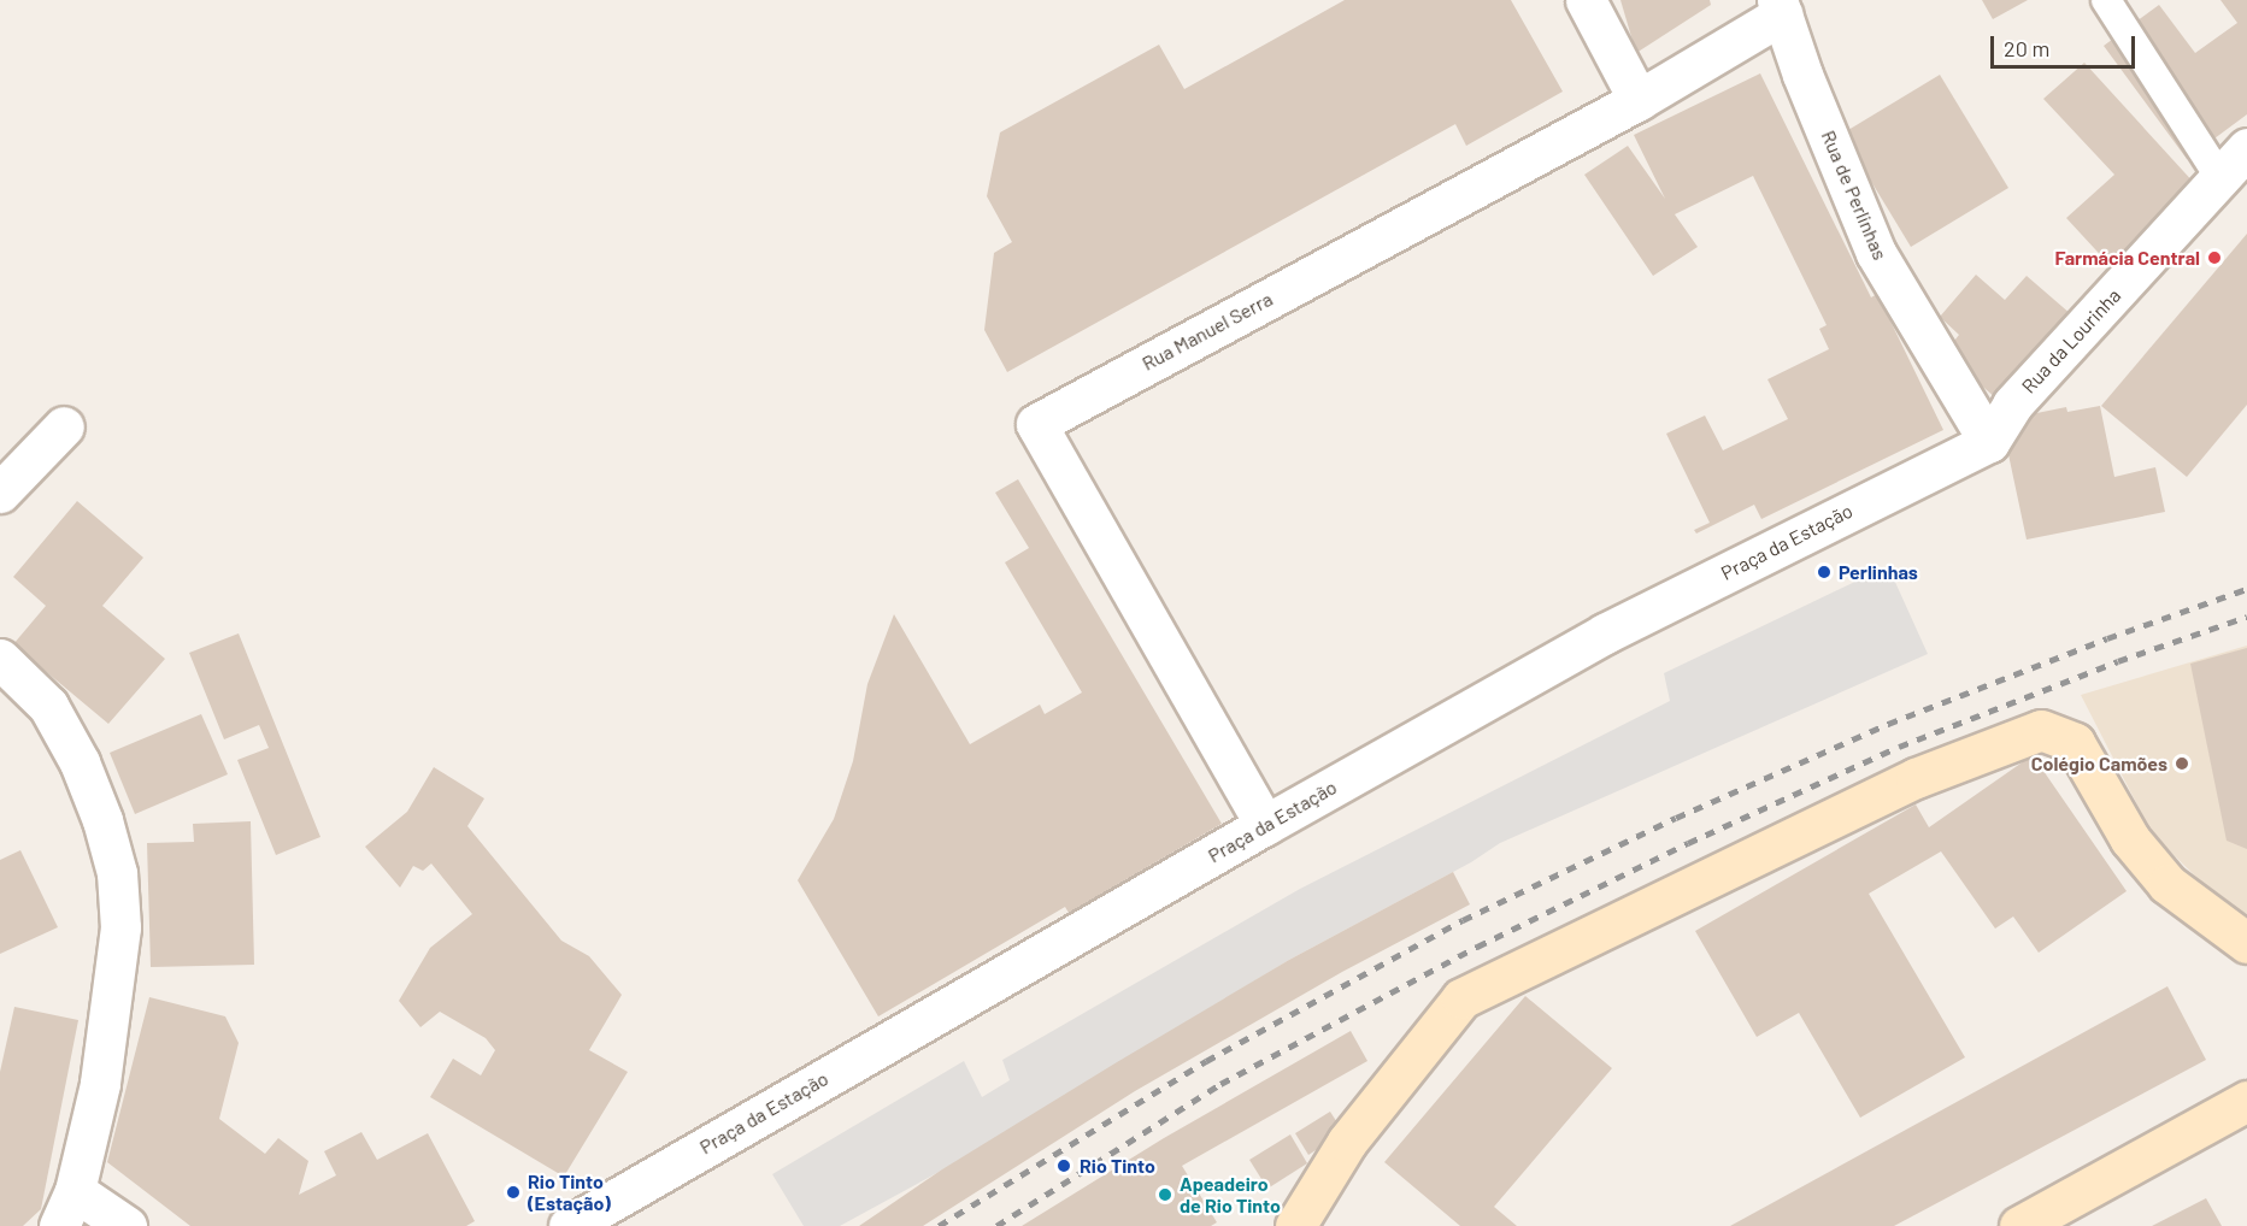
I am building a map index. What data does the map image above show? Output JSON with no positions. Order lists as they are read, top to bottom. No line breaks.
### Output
{"streets":{"street":["Rua de Perlinhas","Rua Manuel Serra","Rua da Lourinha","Praça da Estação"]},"crossings":[["Rua de Perlinhas","Rua Manuel Serra"],["Rua de Perlinhas","Rua da Lourinha"],["Rua de Perlinhas","Praça da Estação"],["Rua Manuel Serra","Praça da Estação"],["Rua da Lourinha","Praça da Estação"]],"places":["Farmácia Central","Perlinhas","Colégio Camões","Rio Tinto","Rio Tinto (Estação)","Apeadeiro de Rio Tinto"],"scale_bar":"20 m"}
